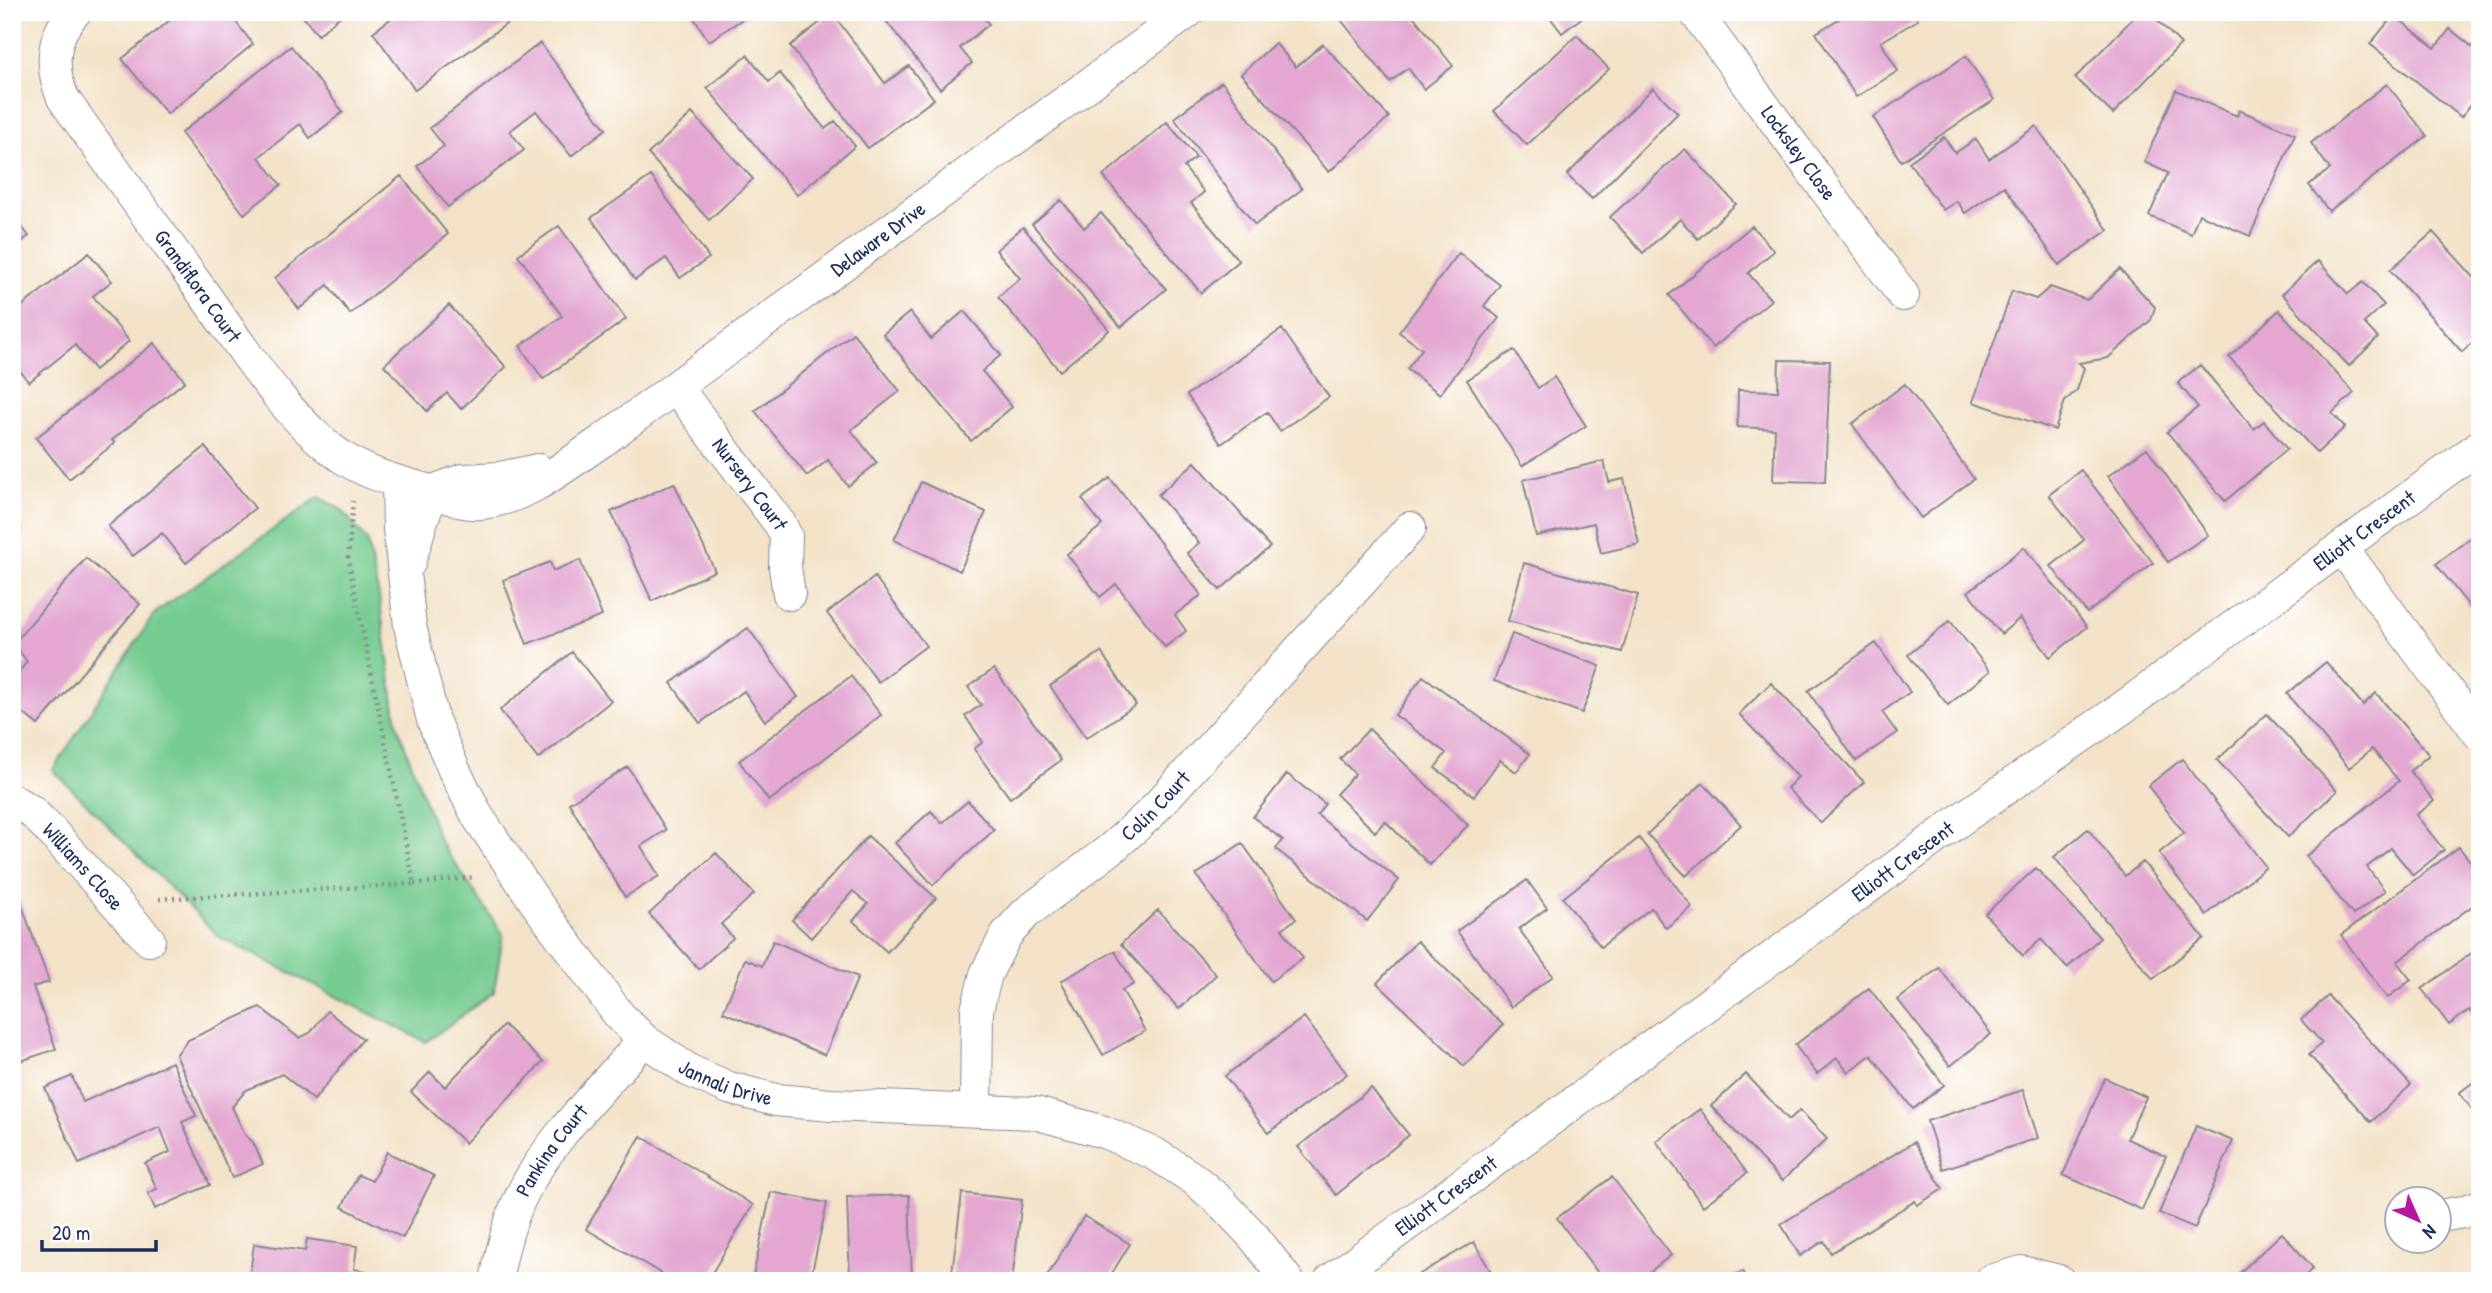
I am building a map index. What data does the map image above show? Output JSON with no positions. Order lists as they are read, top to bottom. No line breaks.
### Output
{"streets":{"street":["Locksley Close","Delaware Drive","Grandiflora Court","Nursery Court","Elliott Crescent","Colin Court","Williams Close","Jannali Drive","Pankina Court"]},"crossings":[["Delaware Drive","Grandiflora Court"],["Delaware Drive","Nursery Court"],["Delaware Drive","Jannali Drive"],["Grandiflora Court","Jannali Drive"],["Colin Court","Jannali Drive"],["Jannali Drive","Pankina Court"]],"scale_bar":"20 m","north":"bottom right"}
